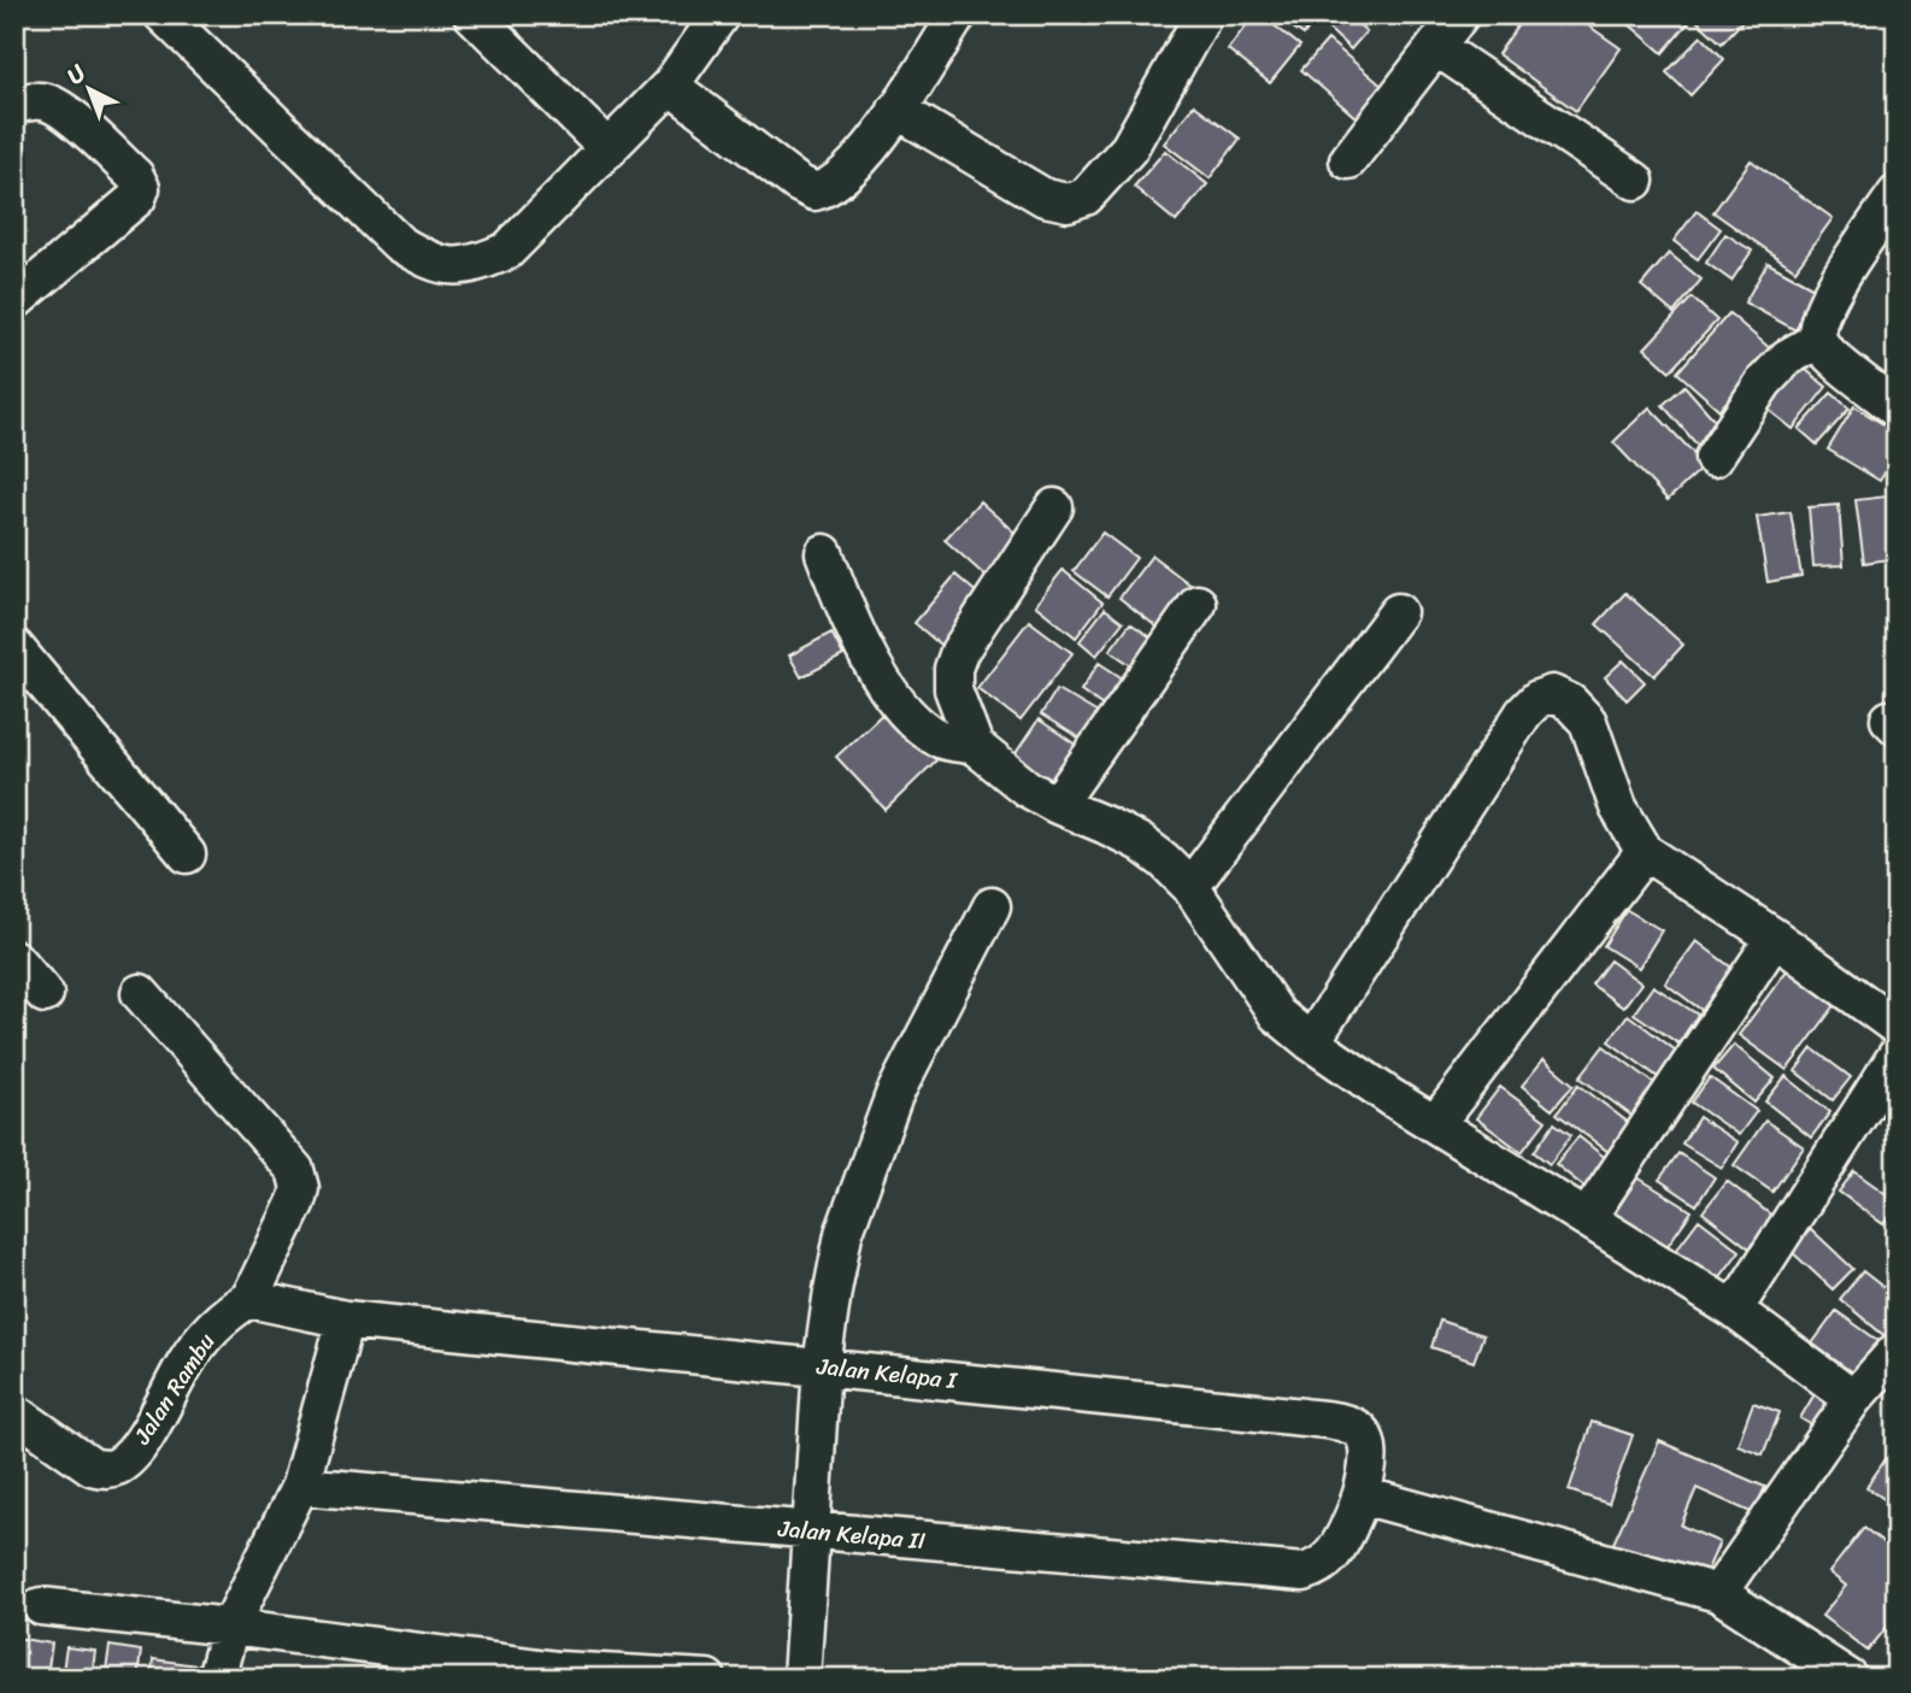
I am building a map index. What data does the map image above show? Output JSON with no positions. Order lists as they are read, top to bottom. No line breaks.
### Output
{"streets":{"street":["Jalan Kelapa I","Jalan Rambu","Jalan Kelapa II"]},"crossings":[["Jalan Kelapa I","Jalan Kelapa II"]],"north":"top left"}
